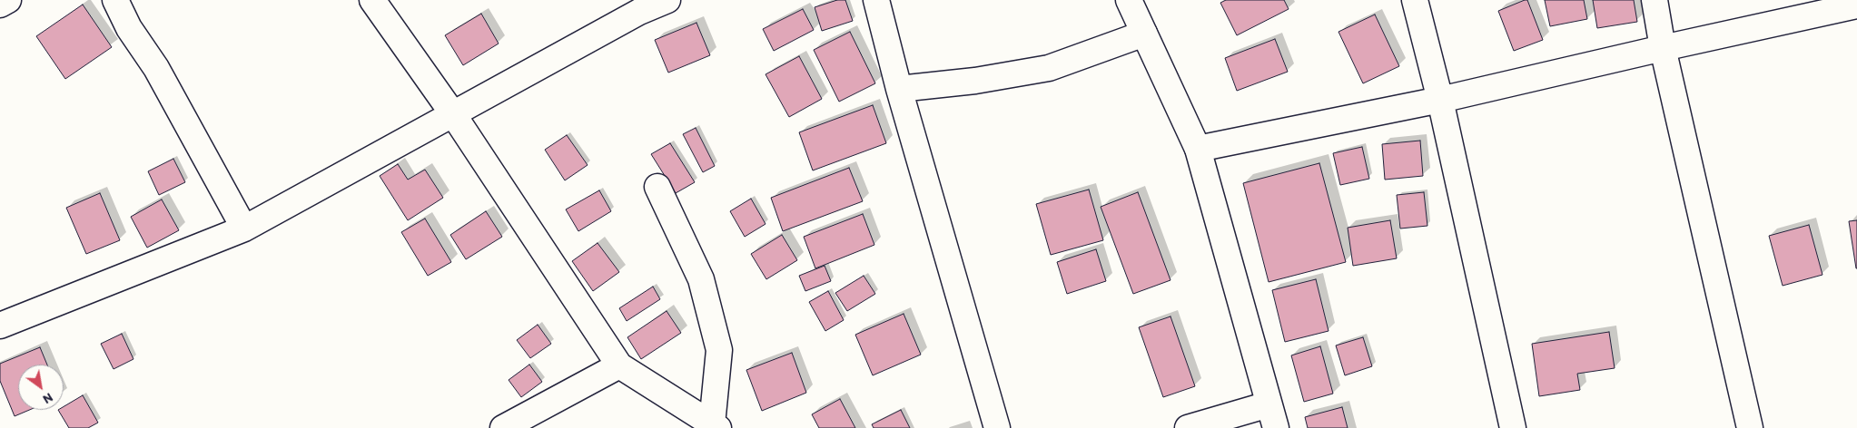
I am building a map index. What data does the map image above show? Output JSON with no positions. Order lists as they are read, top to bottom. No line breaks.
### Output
{"north":"bottom right"}
